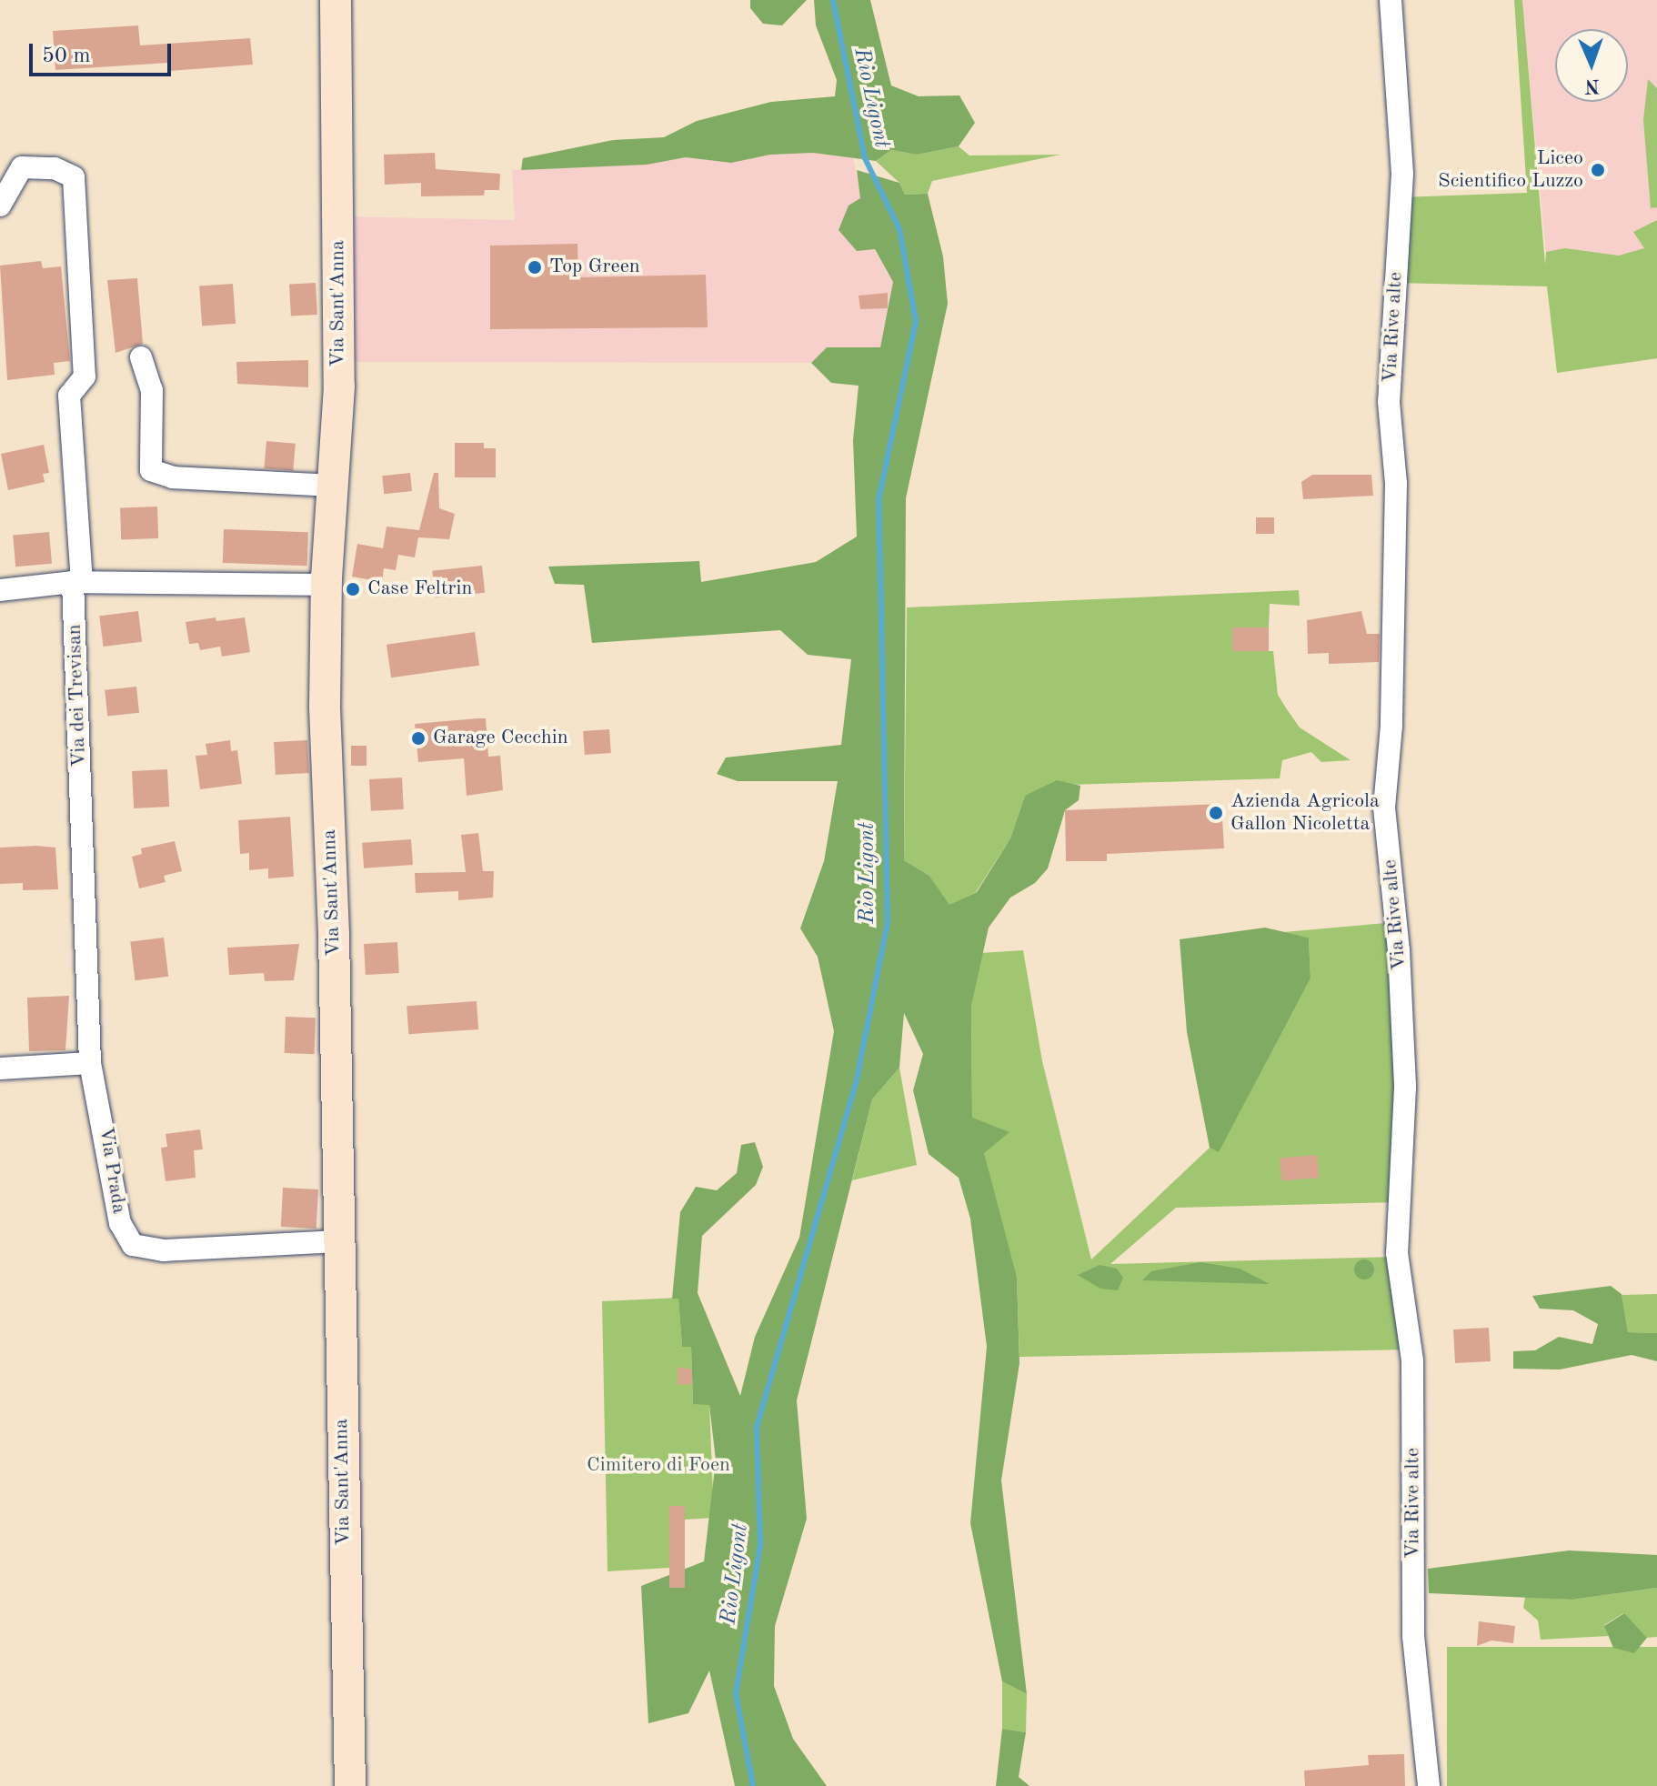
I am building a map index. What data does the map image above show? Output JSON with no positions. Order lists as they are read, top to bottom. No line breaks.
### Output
{"streets":{"main road":["Via Sant'Anna"],"street":["Via Rive alte","Via dei Trevisan","Via Prada"]},"crossings":[["Via Sant'Anna","Via Prada"],["Via dei Trevisan","Via Prada"]],"water":["Rio Ligont"],"parks":["Cimitero di Foen"],"places":["Liceo Scientifico Luzzo","Top Green","Case Feltrin","Garage Cecchin","Azienda Agricola Gallon Nicoletta"],"scale_bar":"50 m","north":"bottom"}
